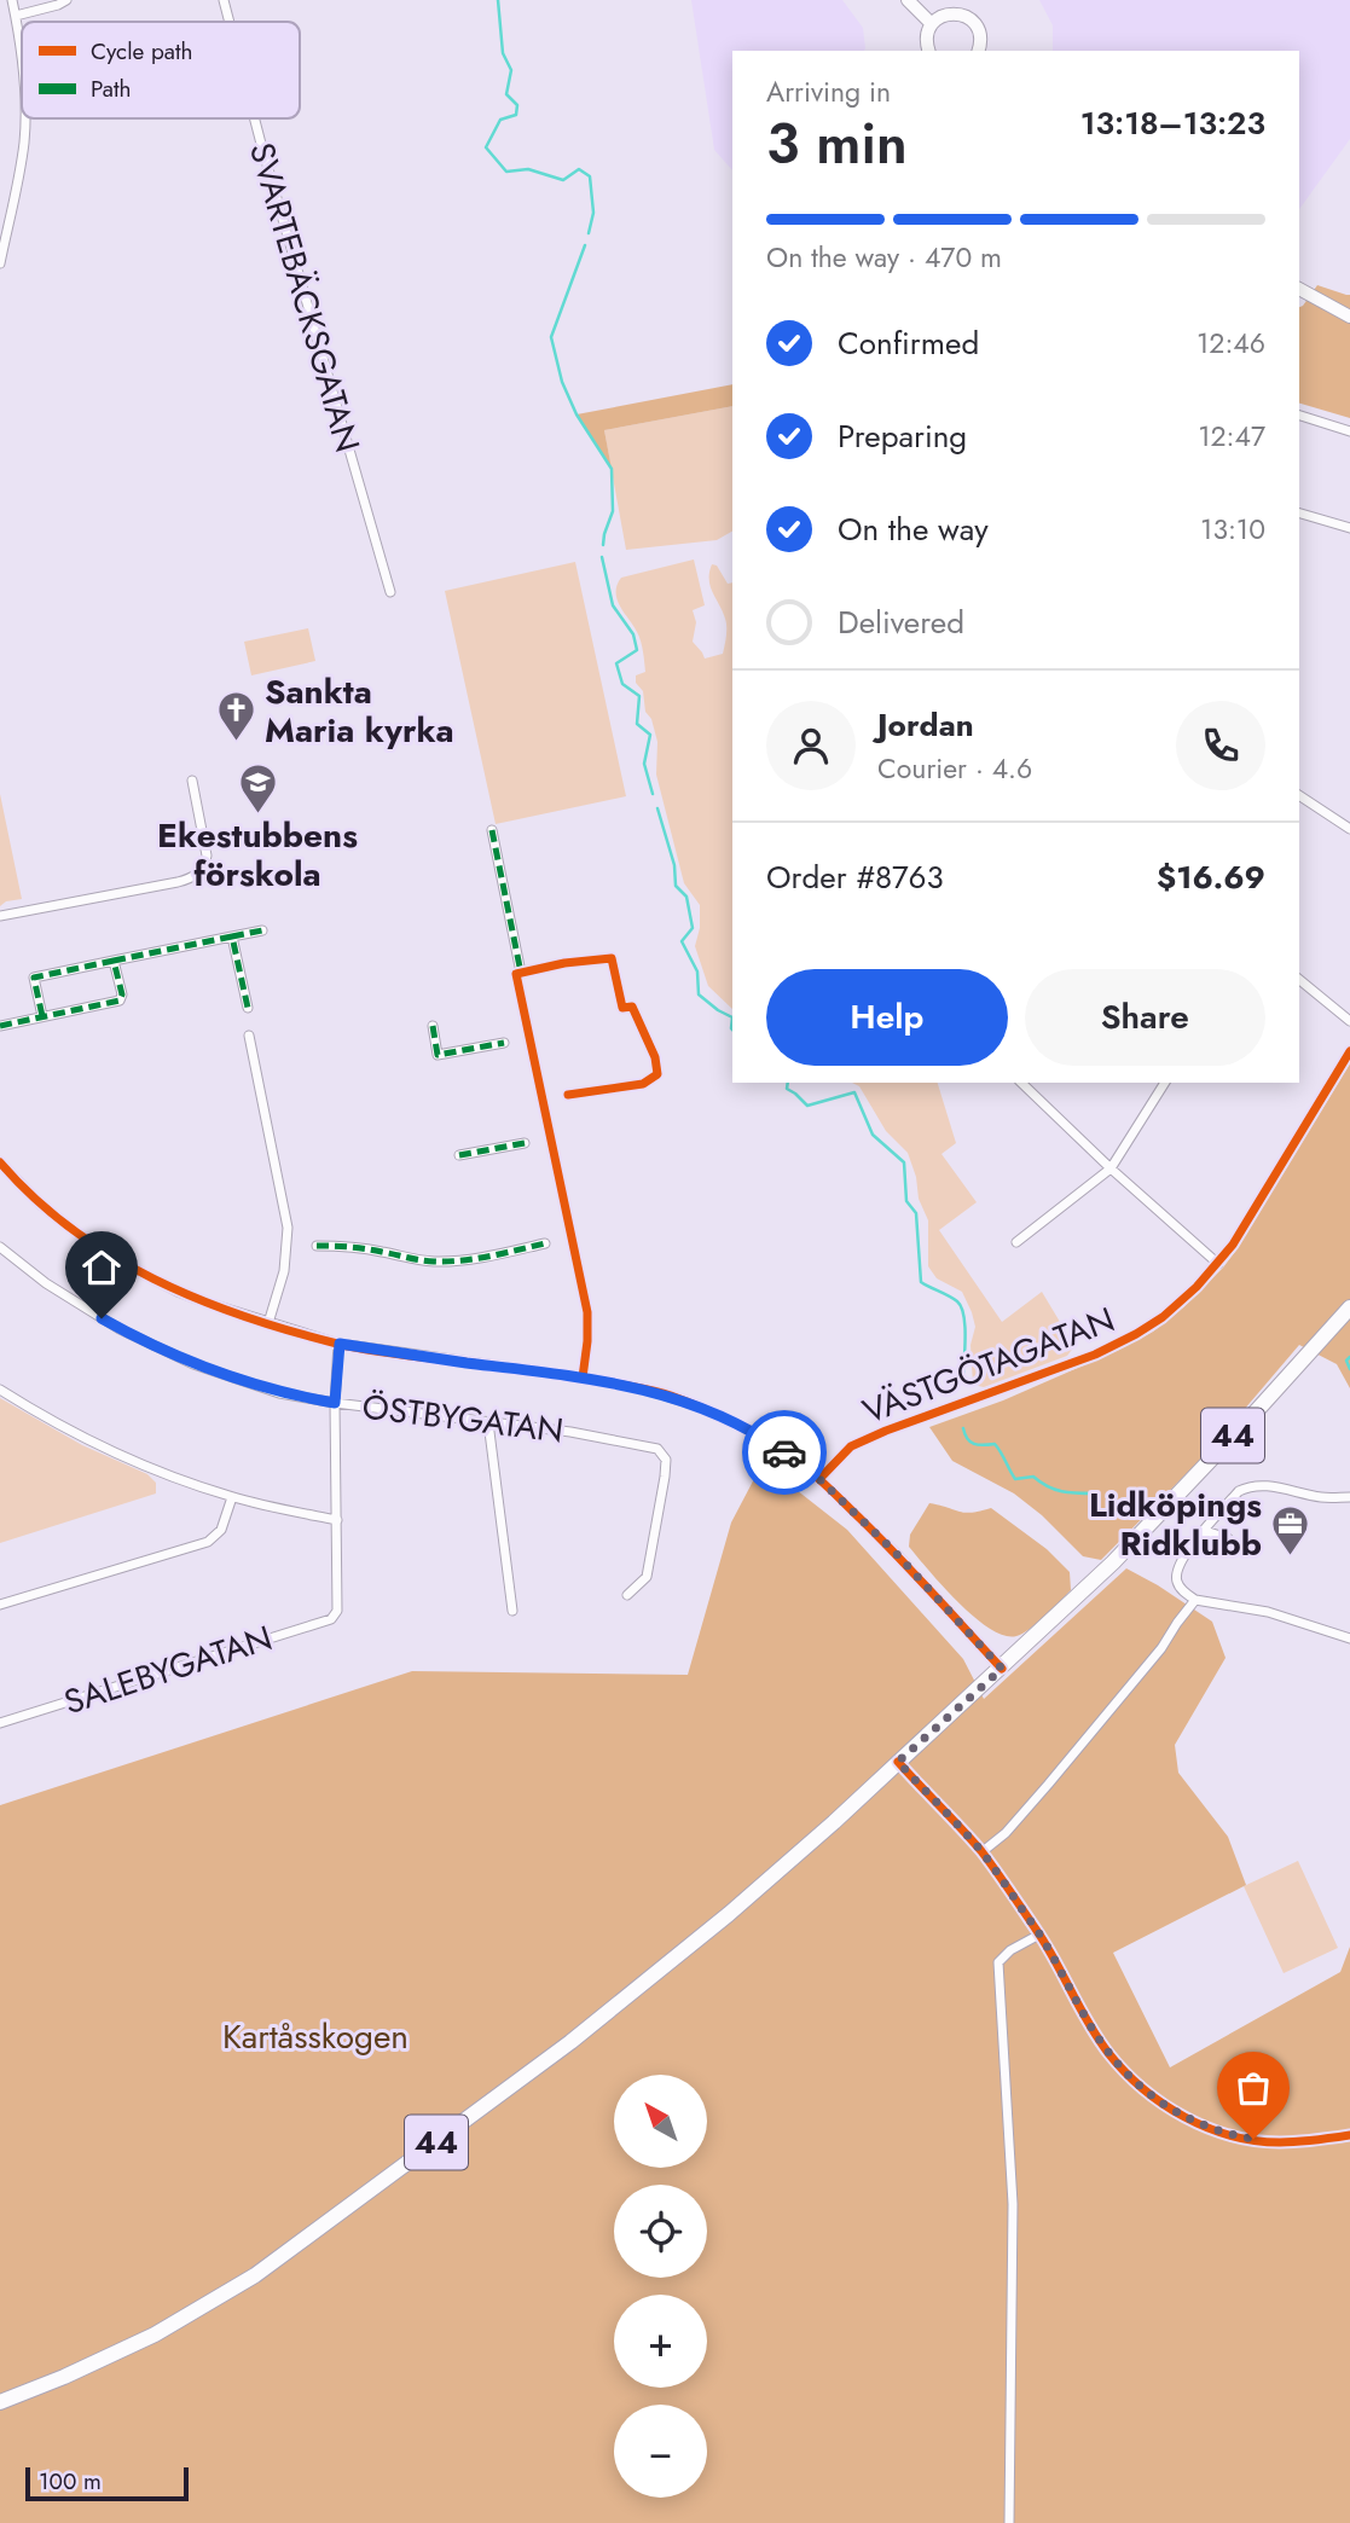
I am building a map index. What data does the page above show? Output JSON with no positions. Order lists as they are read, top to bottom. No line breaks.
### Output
{"streets":{"main road":["44"],"street":["SVARTEBÄCKSGATAN","VÄSTGÖTAGATAN","ÖSTBYGATAN","SALEBYGATAN"]},"parks":["Kartåsskogen"],"places":{"church":["Sankta Maria kyrka"],"school or university":["Ekestubbens förskola"],"office":["Lidköpings Ridklubb"]},"legend":["Cycle path","Path"],"scale_bar":"100 m","north":"top left","page":{"heading":["3 min","Arriving in","13:18–13:23"],"panel":["Jordan","Courier · 4.6","Order #8763","$16.69"],"bar":"On the way · 470 m","list":[["Confirmed","12:46"],["Preparing","12:47"],["On the way","13:10"],"Delivered"],"buttons":["Help","Share"],"map_buttons":["+","−"],"scale":"100 m"}}
